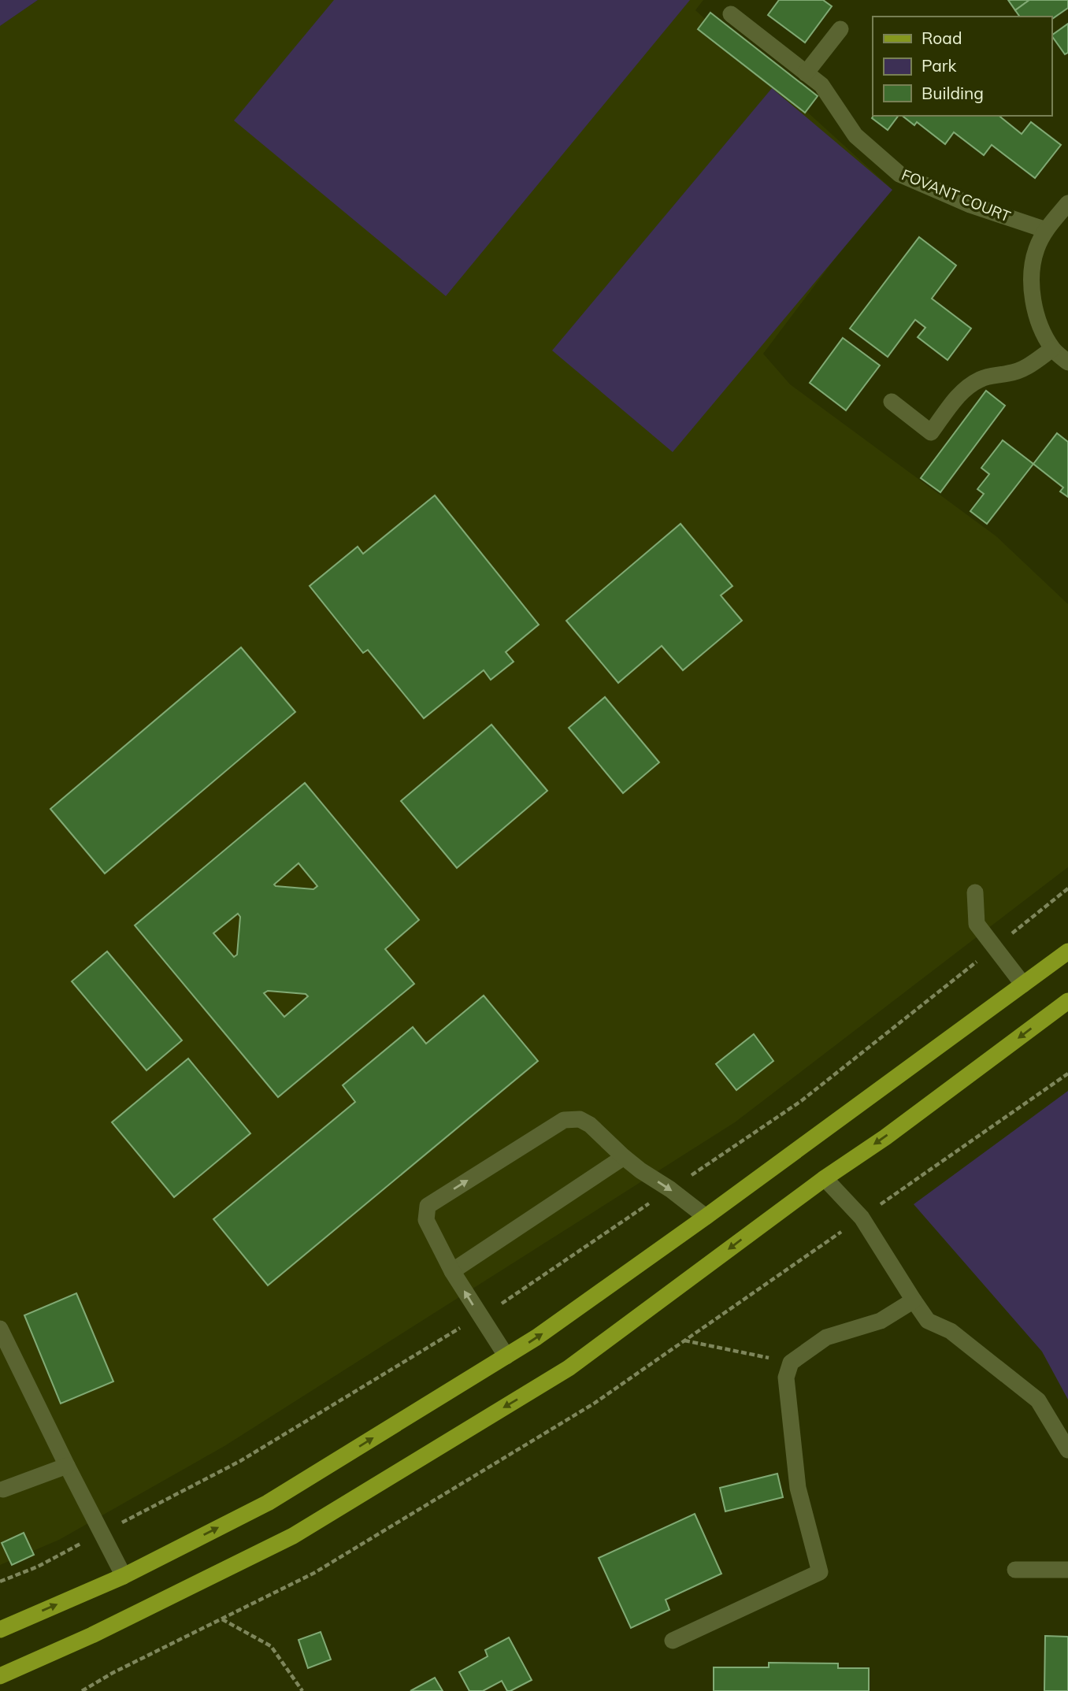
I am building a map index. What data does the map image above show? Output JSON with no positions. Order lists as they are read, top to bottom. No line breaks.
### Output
{"streets":{"street":["FOVANT COURT"]},"legend":["Road","Park","Building"]}
